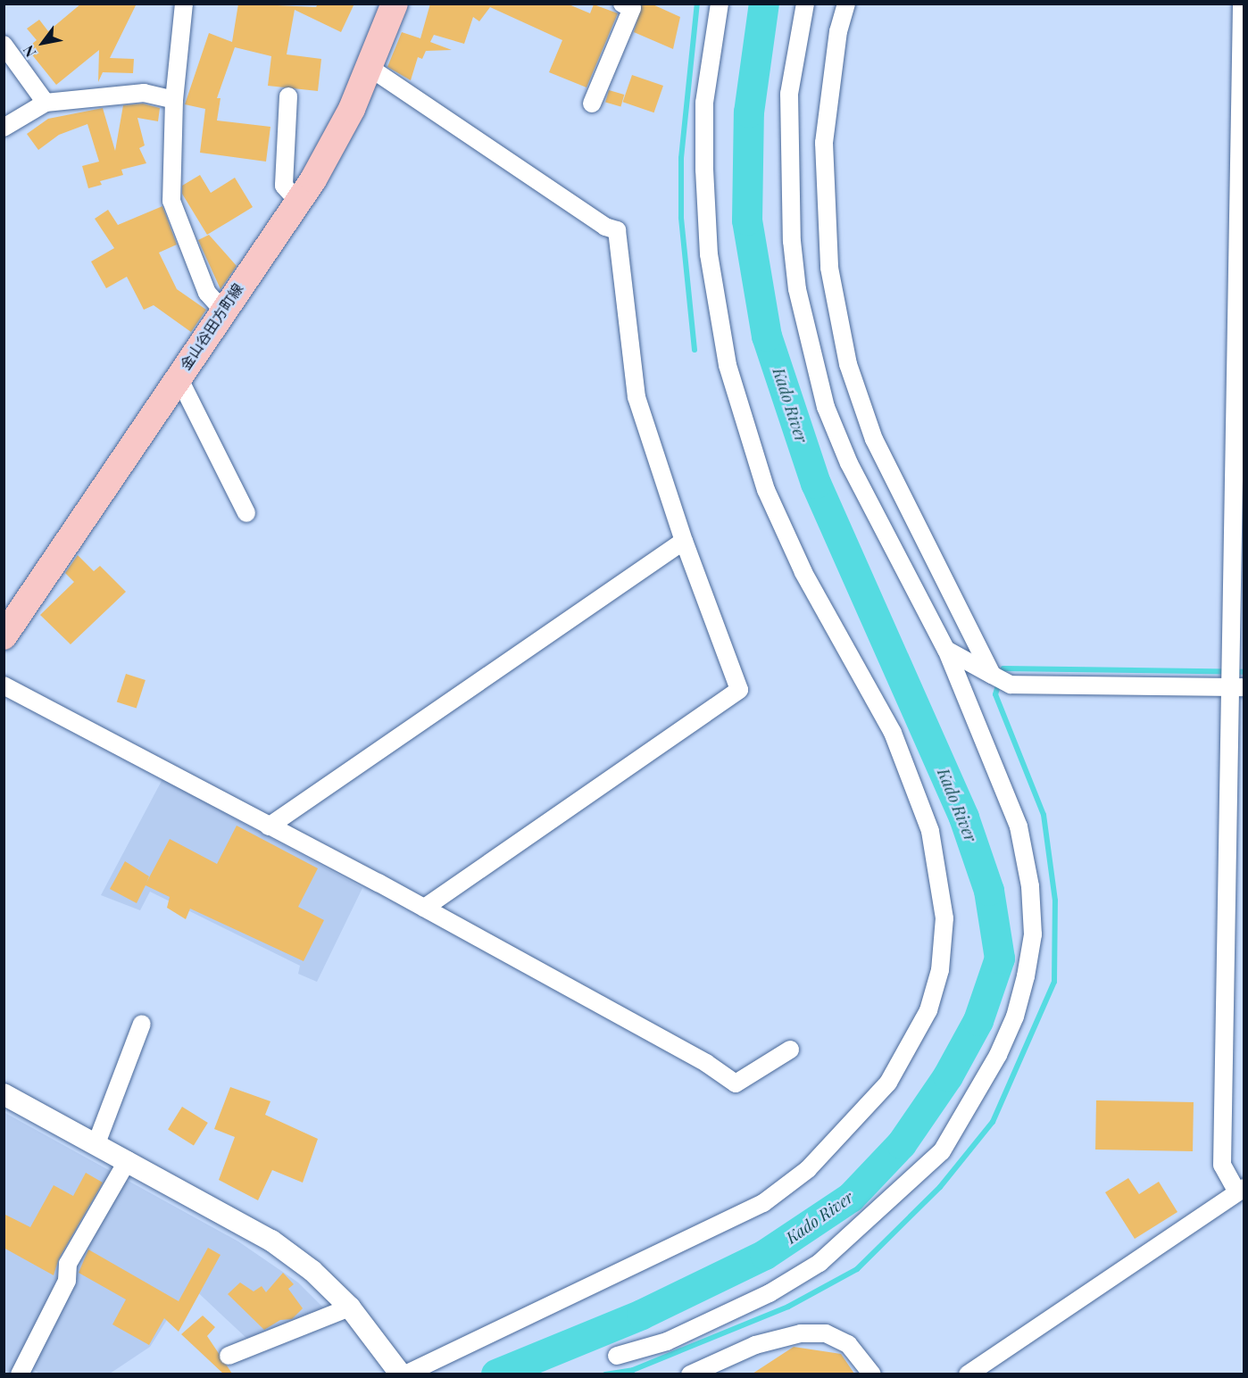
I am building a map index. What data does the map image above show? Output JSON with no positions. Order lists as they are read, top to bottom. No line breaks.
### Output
{"streets":{"main road":["金山谷田方町線"]},"water":["Kado River"],"north":"bottom left"}
